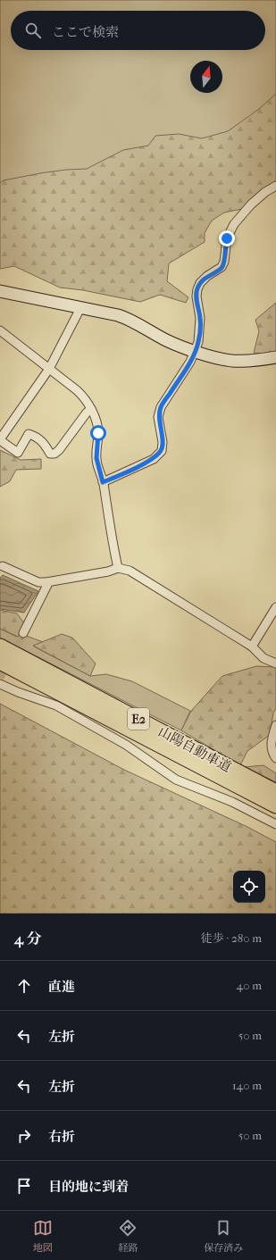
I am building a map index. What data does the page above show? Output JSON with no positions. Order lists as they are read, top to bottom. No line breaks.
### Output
{"streets":{"highway":["E2","山陽自動車道"]},"north":"top","page":{"search":"ここで検索","heading":["4 分","徒歩 · 280 m"],"list":[["直進","40 m"],["左折","50 m"],["左折","140 m"],["右折","50 m"],"目的地に到着"],"nav":["地図","経路","保存済み"]}}
